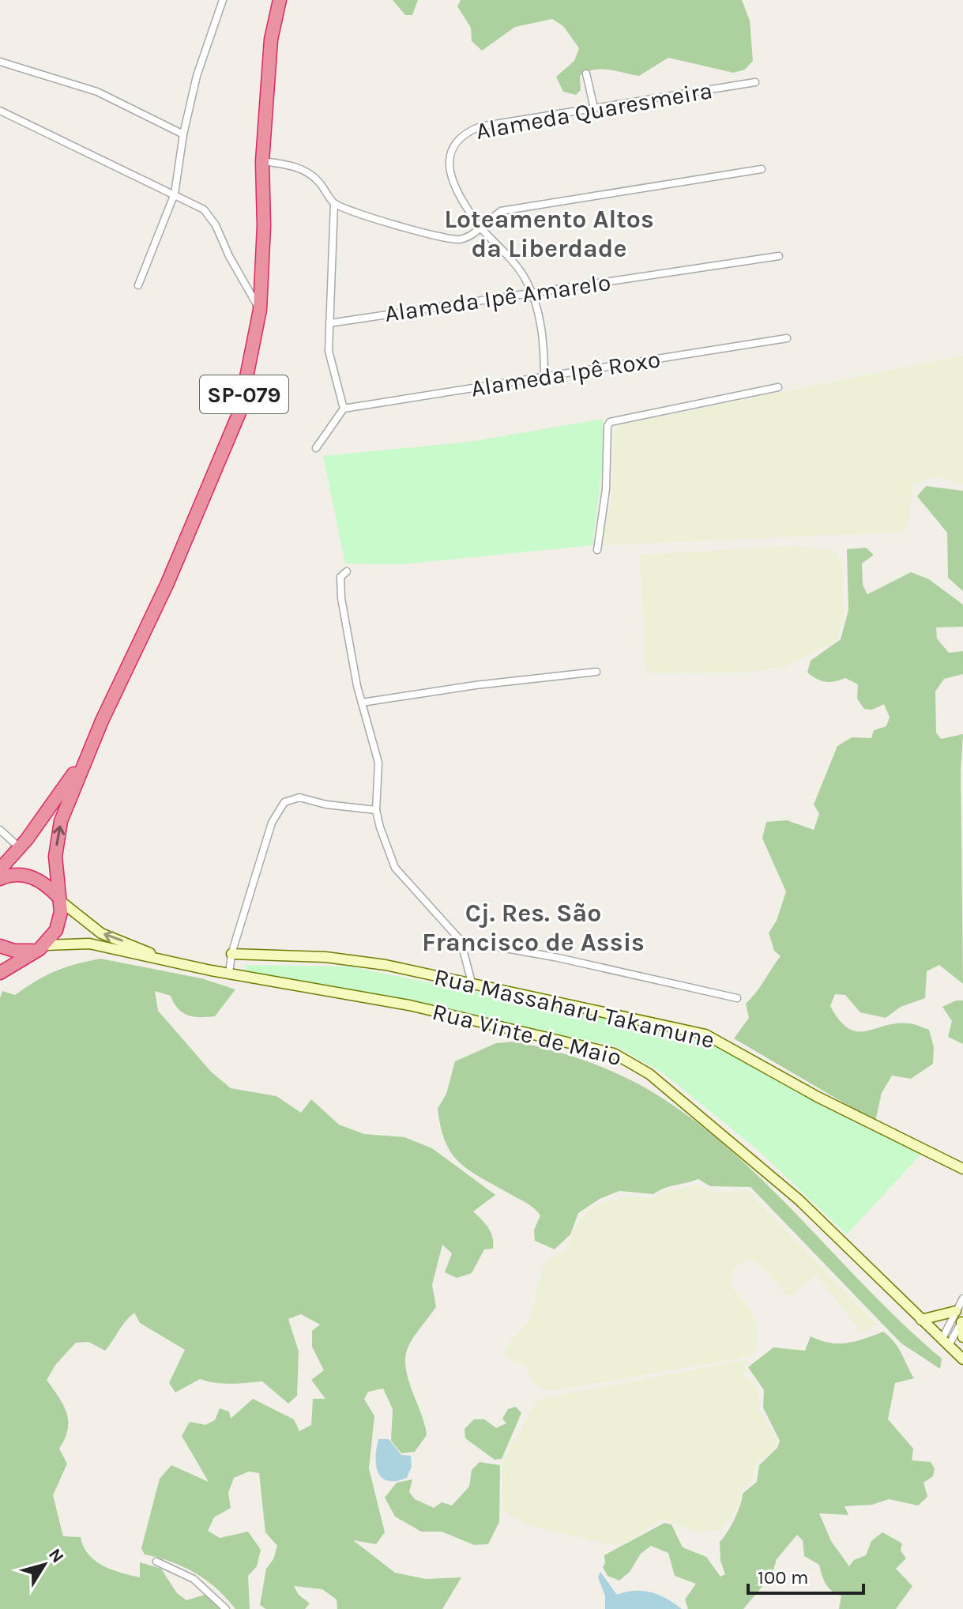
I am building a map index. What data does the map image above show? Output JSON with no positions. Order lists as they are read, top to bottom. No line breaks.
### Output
{"streets":{"highway":["SP-079"],"main road":["Rua Massaharu Takamune","Rua Vinte de Maio"],"street":["Alameda Quaresmeira","Alameda Ipê Amarelo","Alameda Ipê Roxo"]},"crossings":[["Alameda Quaresmeira","Alameda Ipê Amarelo"],["Alameda Quaresmeira","Alameda Ipê Roxo"],["SP-079","Rua Vinte de Maio"]],"districts":["Loteamento Altos da Liberdade","Cj. Res. São Francisco de Assis"],"scale_bar":"100 m","north":"top right"}
